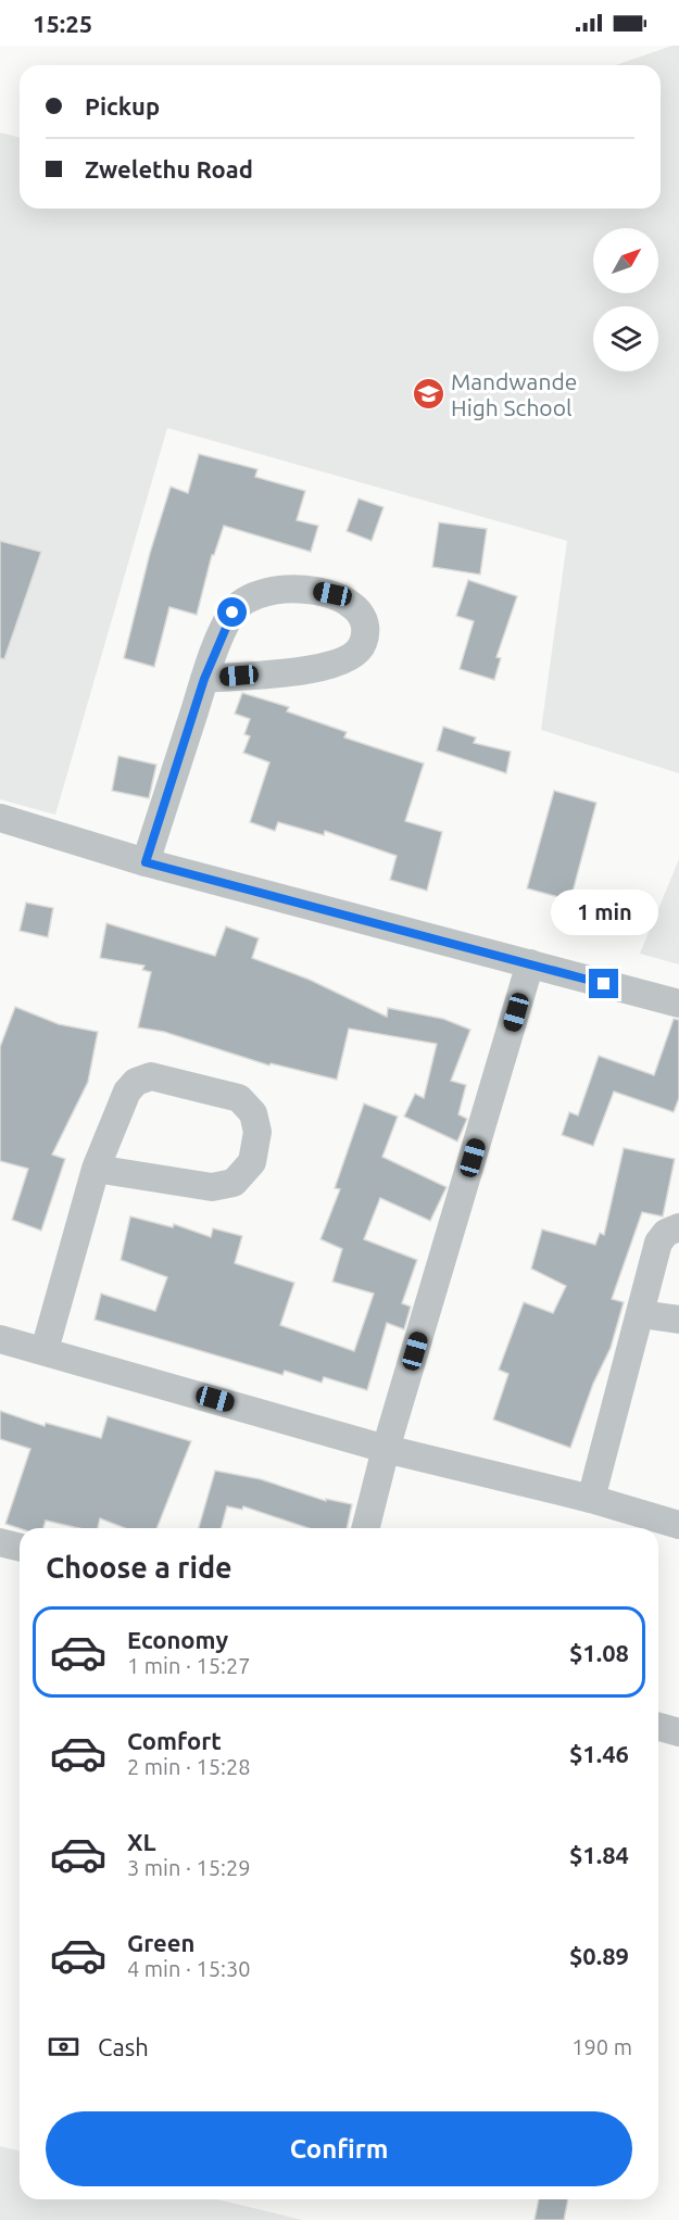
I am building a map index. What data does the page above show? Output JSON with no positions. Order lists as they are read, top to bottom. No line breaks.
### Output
{"places":{"school or university":["Mandwande High School"]},"north":"top right","page":{"status":"15:25","banner":["Pickup","Zwelethu Road"],"bubble":"1 min","heading":"Choose a ride","list":[{"name":"Economy","note":"1 min · 15:27","value":"$1.08"},{"name":"Comfort","note":"2 min · 15:28","value":"$1.46"},{"name":"XL","note":"3 min · 15:29","value":"$1.84"},{"name":"Green","note":"4 min · 15:30","value":"$0.89"}],"pay":["Cash","190 m"],"buttons":"Confirm"}}
